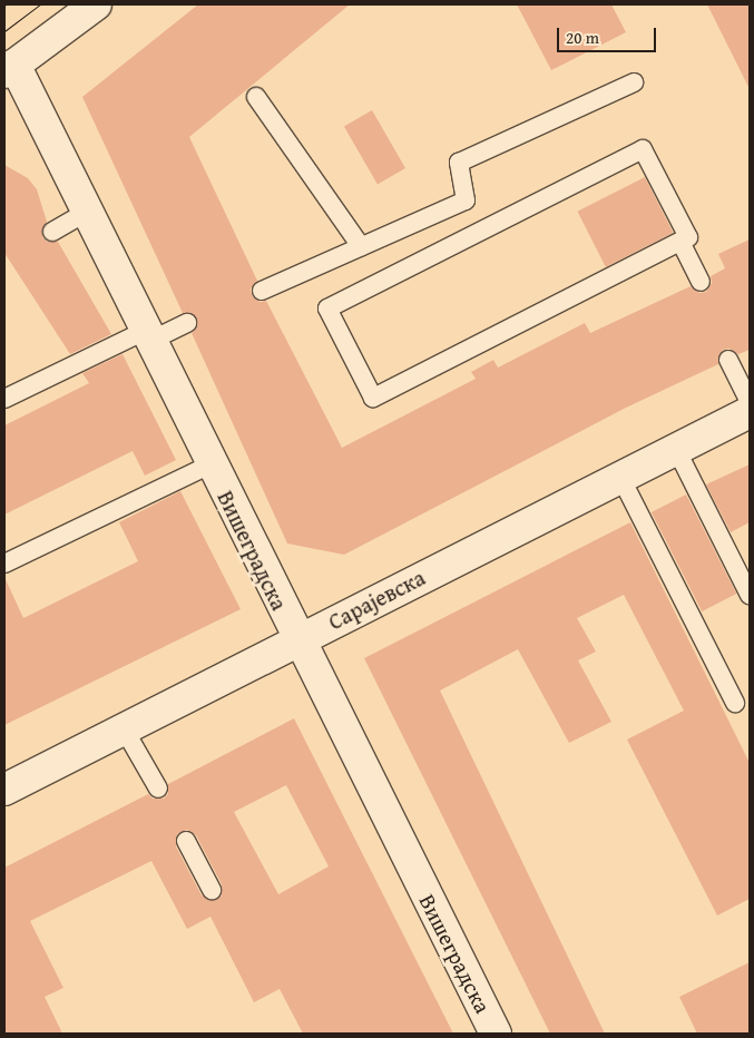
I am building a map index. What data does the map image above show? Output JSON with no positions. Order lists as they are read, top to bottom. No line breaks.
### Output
{"streets":{"street":["Вишеградска","Сарајевска"]},"crossings":[["Вишеградска","Сарајевска"]],"scale_bar":"20 m"}
